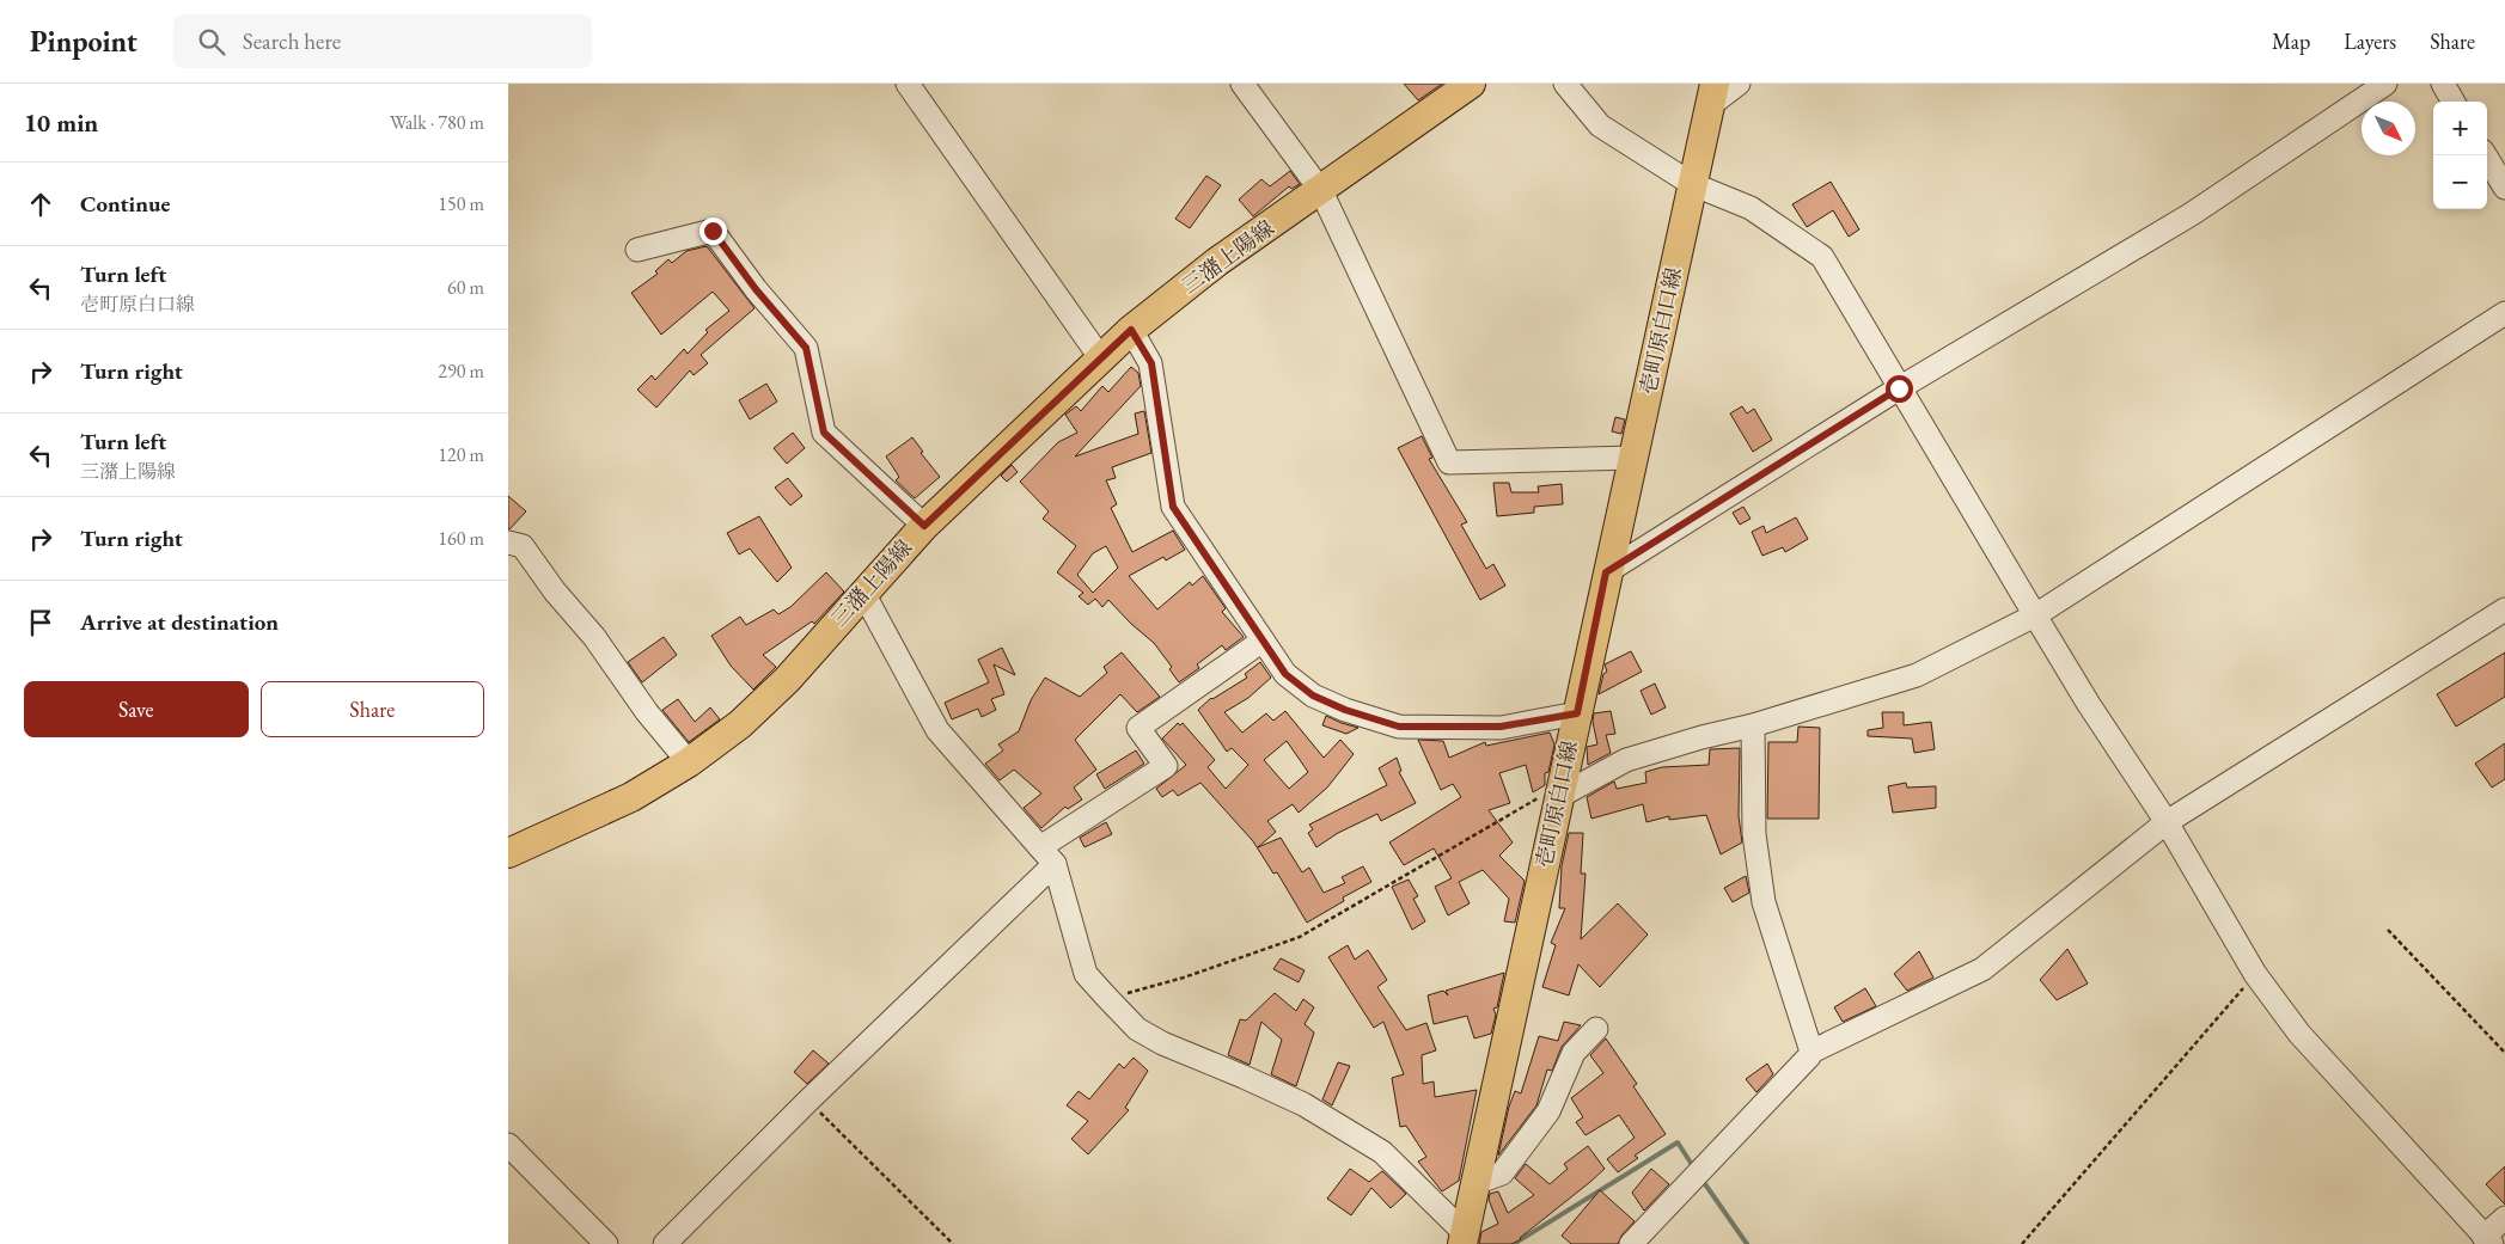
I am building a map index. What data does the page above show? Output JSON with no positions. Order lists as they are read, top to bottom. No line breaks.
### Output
{"streets":{"main road":["三潴上陽線","壱町原白口線"]},"north":"bottom right","page":{"header":"Pinpoint","search":"Search here","nav":["Map","Layers","Share"],"heading":["10 min","Walk · 780 m"],"map_buttons":["+","−"],"list":[["Continue","150 m"],["Turn left","壱町原白口線","60 m"],["Turn right","290 m"],["Turn left","三潴上陽線","120 m"],["Turn right","160 m"],"Arrive at destination"],"buttons":["Save","Share"]}}
